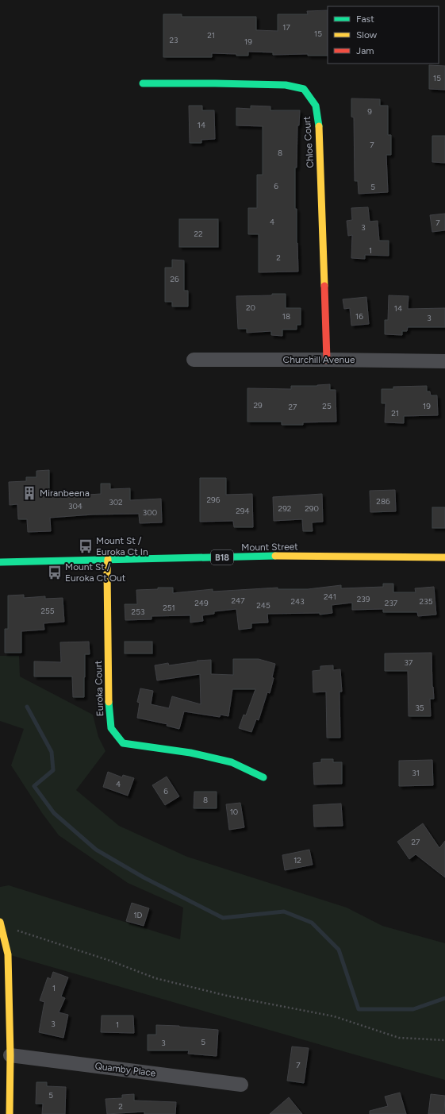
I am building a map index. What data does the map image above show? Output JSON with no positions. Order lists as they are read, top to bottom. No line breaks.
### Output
{"streets":{"main road":["Chloe Court","Mount Street","B18","Euroka Court"],"street":["Churchill Avenue","Quamby Place"]},"crossings":[["Chloe Court","Churchill Avenue"],["Mount Street","Euroka Court"]],"places":{"building":["Miranbeena"],"bus stop":["Mount St / Euroka Ct In","Mount St / Euroka Ct Out"]},"house_numbers":["17","15","21","23","19","15","9","14","7","8","6","5","4","7","3","22","1","2","26","20","14","18","16","3","29","25","19","27","21","296","286","302","304","292","290","294","300","241","239","247","243","235","249","237","245","251","255","253","37","35","31","4","6","8","10","27","12","1D","1","3","1","5","3","7","5","2"],"legend":["Fast","Slow","Jam"]}
